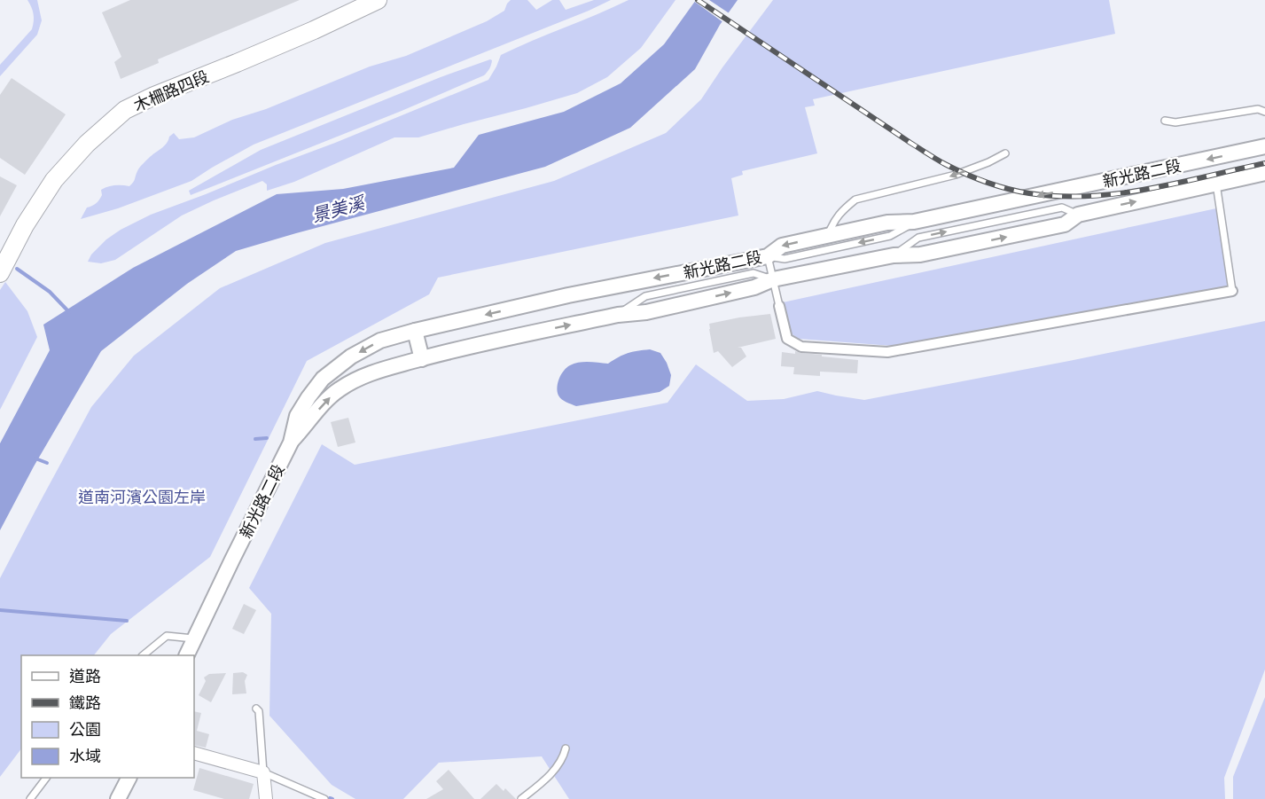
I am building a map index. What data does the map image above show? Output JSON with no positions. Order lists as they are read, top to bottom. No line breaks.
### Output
{"streets":{"main road":["木柵路四段"],"street":["新光路二段"]},"water":["景美溪"],"parks":["道南河濱公園左岸"],"legend":["道路","鐵路","公園","水域"]}
